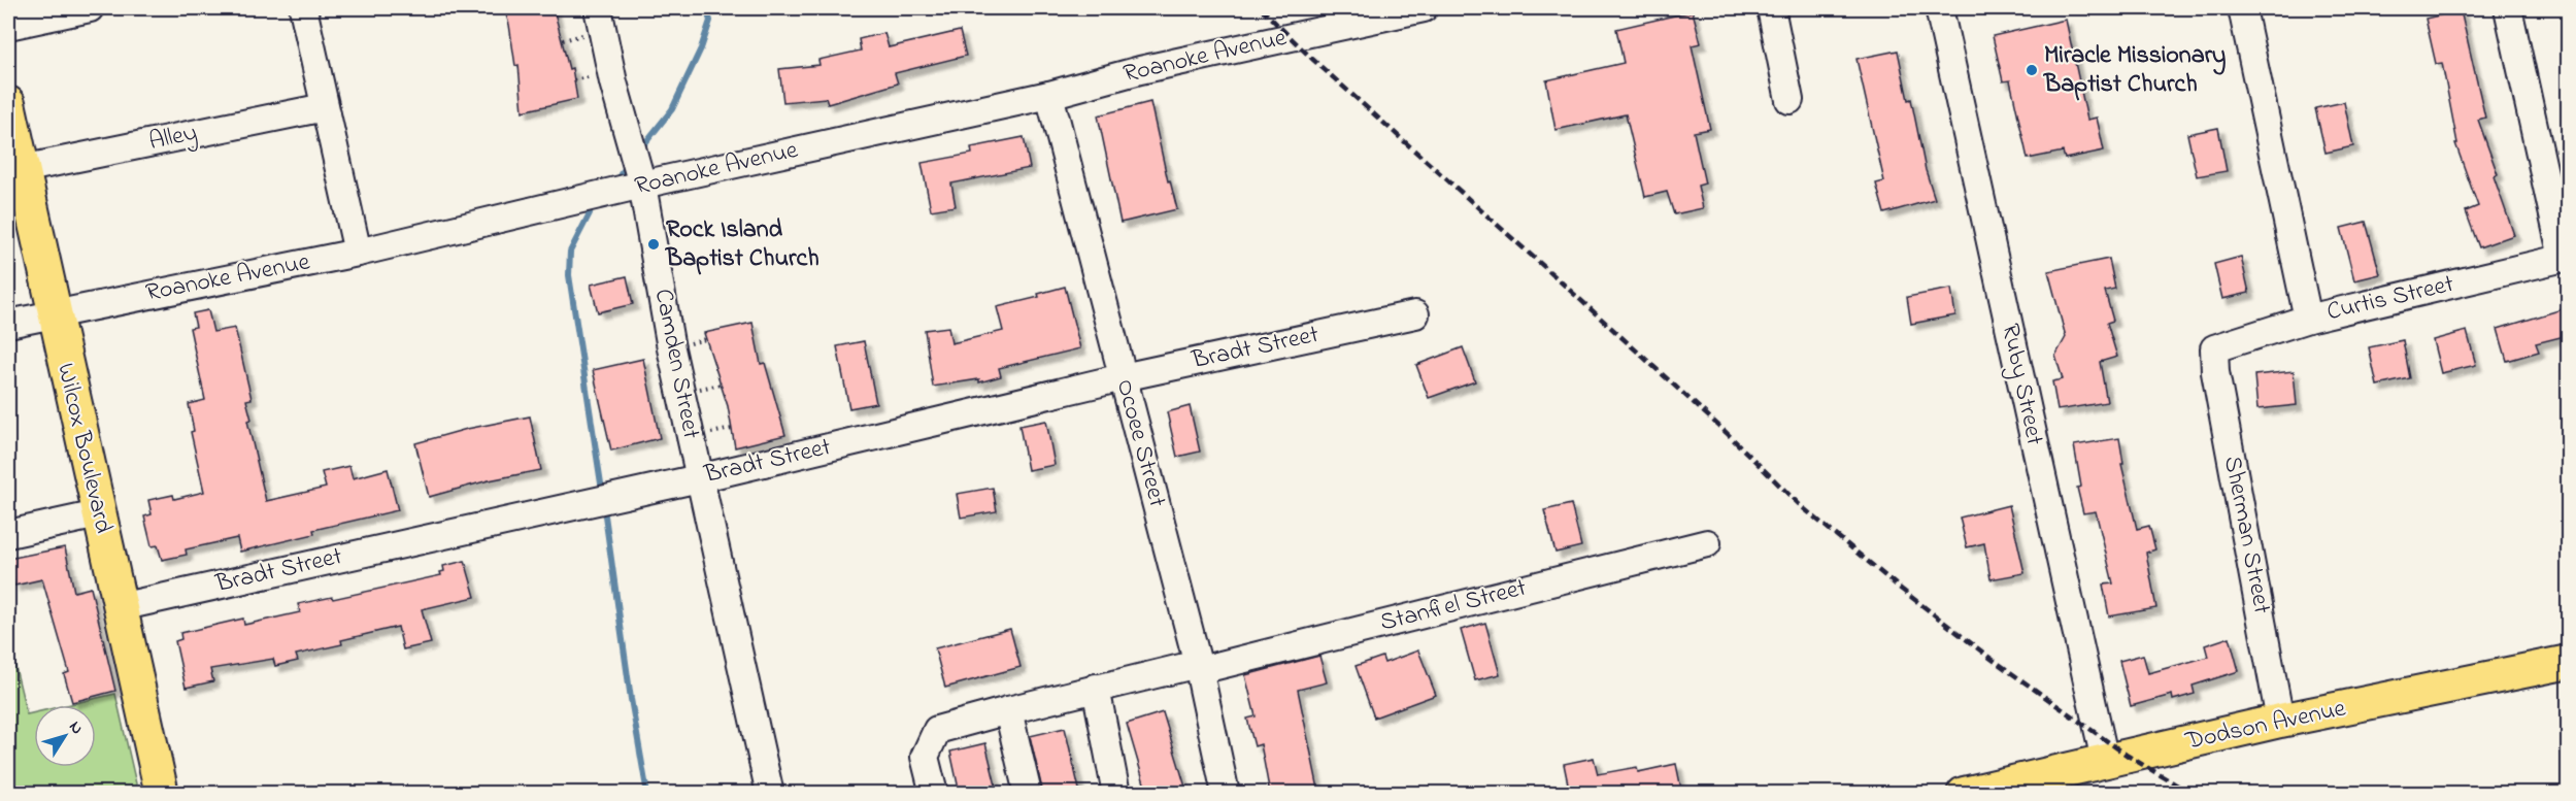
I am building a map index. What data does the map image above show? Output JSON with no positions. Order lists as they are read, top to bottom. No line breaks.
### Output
{"streets":{"main road":["Wilcox Boulevard","Dodson Avenue"],"street":["Roanoke Avenue","Alley","Curtis Street","Bradt Street","Camden Street","Ruby Street","Ocoee Street","Sherman Street","Stanfiel Street"]},"crossings":[["Roanoke Avenue","Camden Street"],["Roanoke Avenue","Ocoee Street"],["Roanoke Avenue","Wilcox Boulevard"],["Alley","Wilcox Boulevard"],["Curtis Street","Sherman Street"],["Bradt Street","Camden Street"],["Bradt Street","Ocoee Street"],["Bradt Street","Wilcox Boulevard"],["Ruby Street","Dodson Avenue"],["Ocoee Street","Stanfiel Street"],["Sherman Street","Dodson Avenue"]],"places":["Miracle Missionary Baptist Church","Rock Island Baptist Church"],"north":"top right"}
